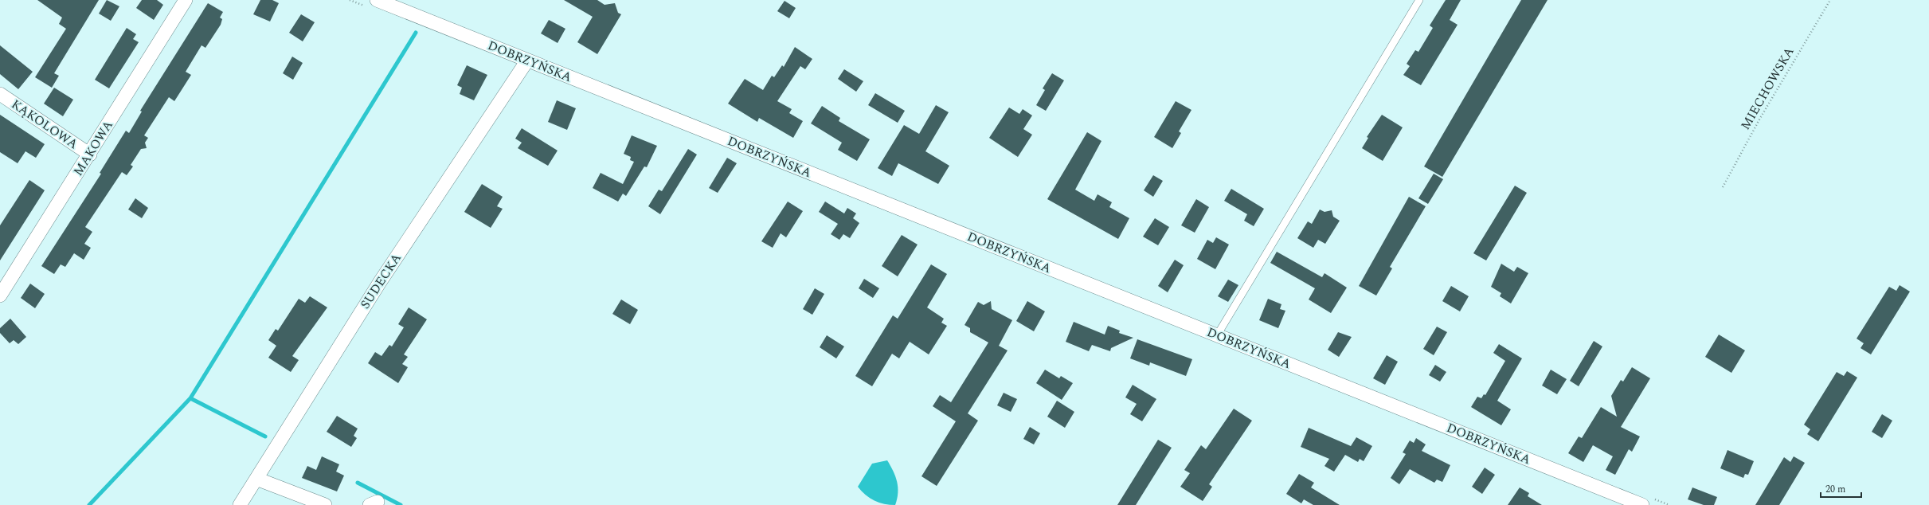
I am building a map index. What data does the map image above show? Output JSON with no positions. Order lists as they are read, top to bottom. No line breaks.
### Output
{"streets":{"street":["DOBRZYŃSKA","KĄKOLOWA","MAKOWA","SUDECKA"],"path":["MIECHOWSKA"]},"crossings":[["DOBRZYŃSKA","SUDECKA"],["KĄKOLOWA","MAKOWA"]],"scale_bar":"20 m"}
